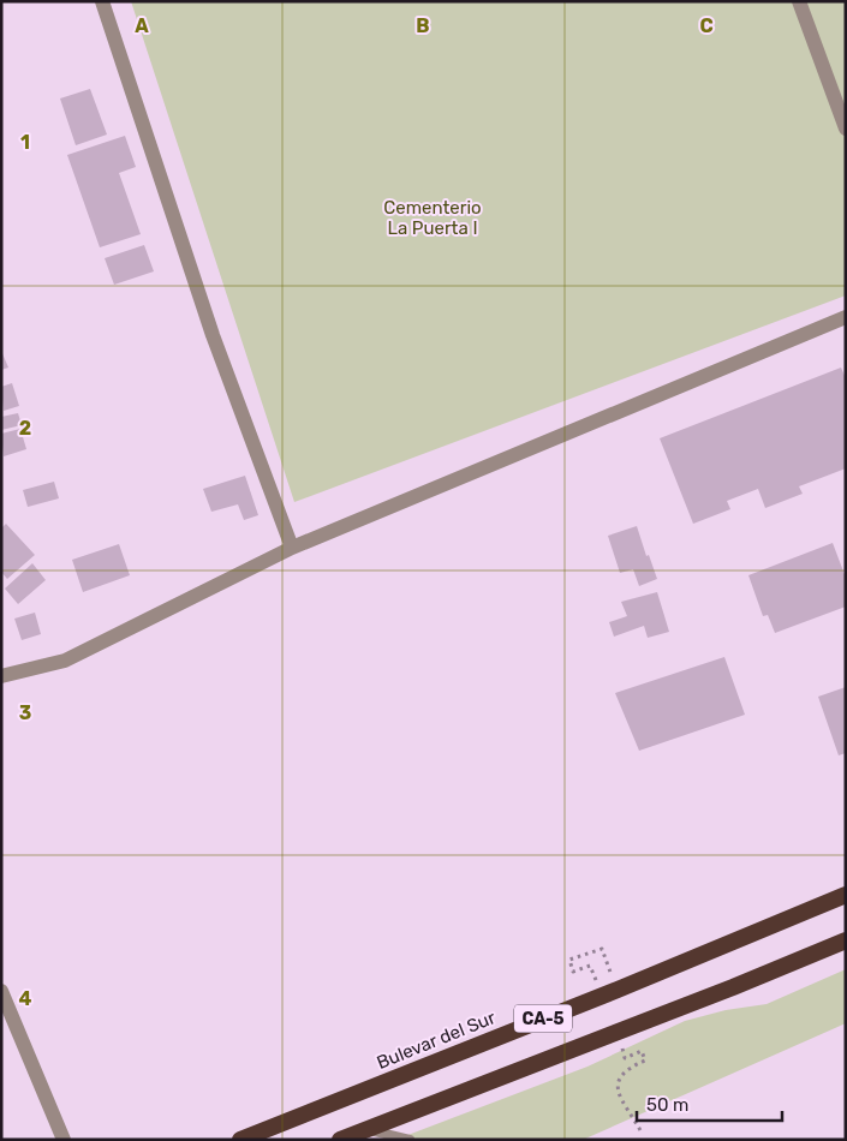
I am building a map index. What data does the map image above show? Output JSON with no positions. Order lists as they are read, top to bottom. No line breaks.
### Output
{"streets":{"highway":["CA-5","Bulevar del Sur"]},"parks":["Cementerio La Puerta I"],"scale_bar":"50 m","grid":{"columns":["A","B","C"],"rows":["1","2","3","4"]}}
